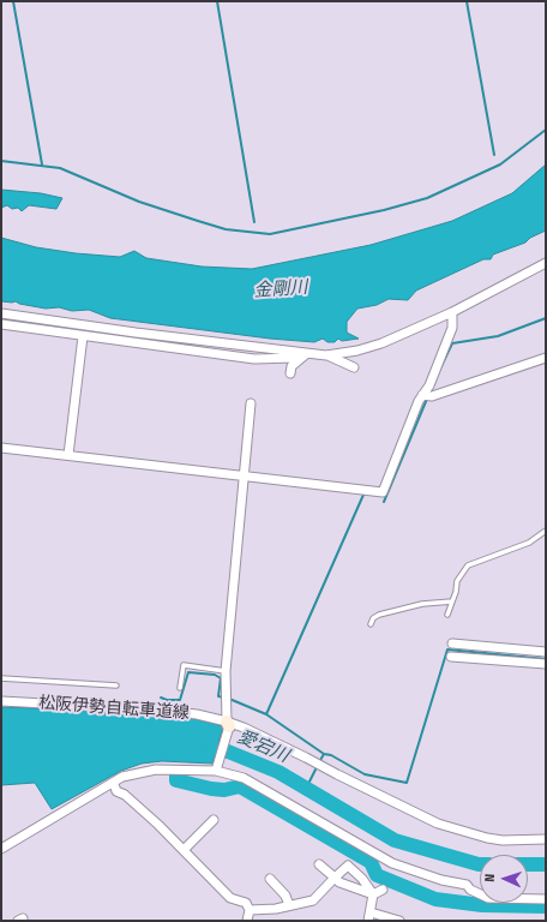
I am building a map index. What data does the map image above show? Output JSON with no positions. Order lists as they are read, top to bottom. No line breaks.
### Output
{"streets":{"street":["松阪伊勢自転車道線"]},"water":["金剛川","愛宕川"],"north":"left"}
